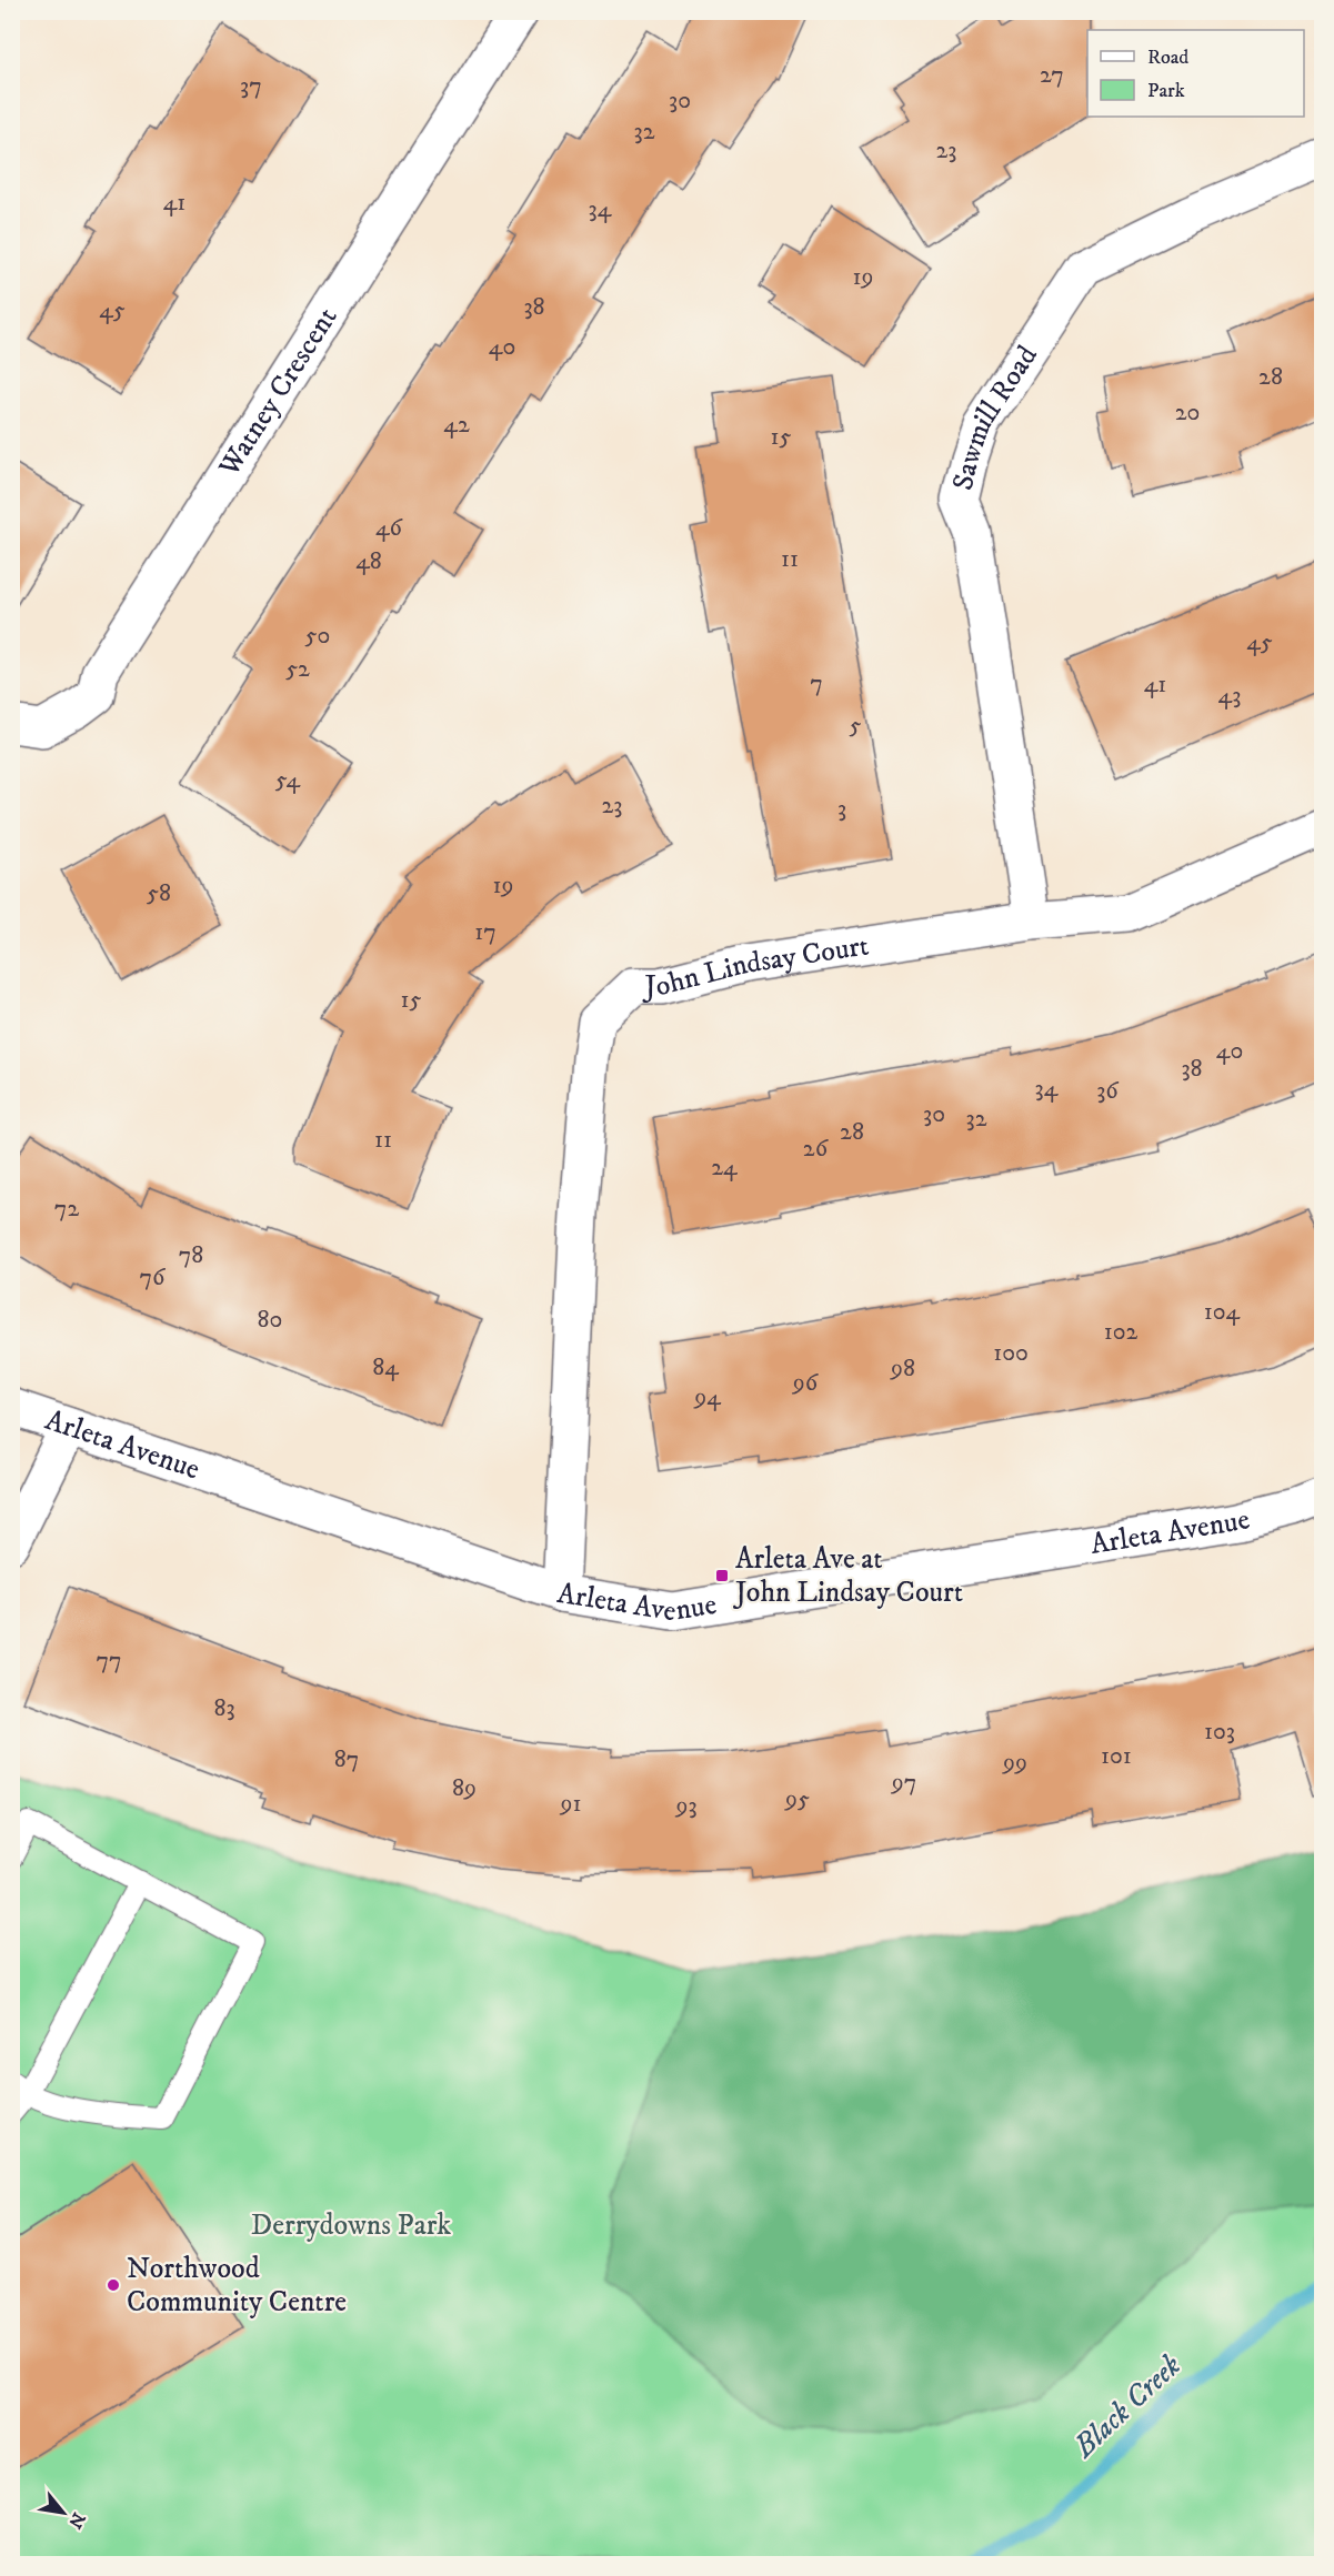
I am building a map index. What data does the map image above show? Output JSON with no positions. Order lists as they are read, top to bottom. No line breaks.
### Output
{"streets":{"street":["Watney Crescent","Sawmill Road","John Lindsay Court","Arleta Avenue"]},"crossings":[["Sawmill Road","John Lindsay Court"],["John Lindsay Court","Arleta Avenue"]],"water":["Black Creek"],"parks":["Derrydowns Park"],"places":{"transit":["Arleta Ave at John Lindsay Court"],"other":["Northwood Community Centre"]},"house_numbers":["27","37","30","32","23","41","34","19","38","45","40","28","20","42","15","46","11","48","50","45","52","7","41","43","5","54","23","3","19","58","17","15","40","38","34","36","30","32","28","11","26","24","72","78","76","104","80","102","100","84","98","96","94","77","83","103","101","87","99","97","89","95","91","93"],"legend":["Road","Park"],"north":"bottom right"}
